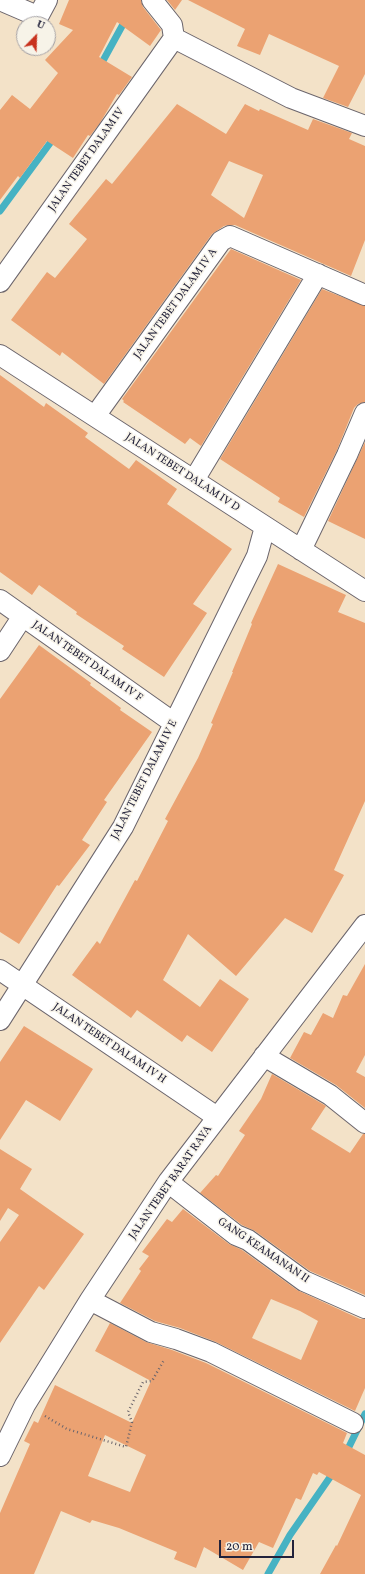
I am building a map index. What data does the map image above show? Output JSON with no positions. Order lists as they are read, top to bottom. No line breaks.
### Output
{"streets":{"street":["JALAN TEBET DALAM IV","JALAN TEBET DALAM IV A","JALAN TEBET DALAM IV D","JALAN TEBET DALAM IV F","JALAN TEBET DALAM IV E","JALAN TEBET DALAM IV H","JALAN TEBET BARAT RAYA","GANG KEAMANAN II"]},"crossings":[["JALAN TEBET DALAM IV A","JALAN TEBET DALAM IV D"],["JALAN TEBET DALAM IV D","JALAN TEBET DALAM IV E"],["JALAN TEBET DALAM IV F","JALAN TEBET DALAM IV E"],["JALAN TEBET DALAM IV E","JALAN TEBET DALAM IV H"],["JALAN TEBET DALAM IV H","JALAN TEBET BARAT RAYA"],["JALAN TEBET BARAT RAYA","GANG KEAMANAN II"]],"scale_bar":"20 m","north":"top right"}
